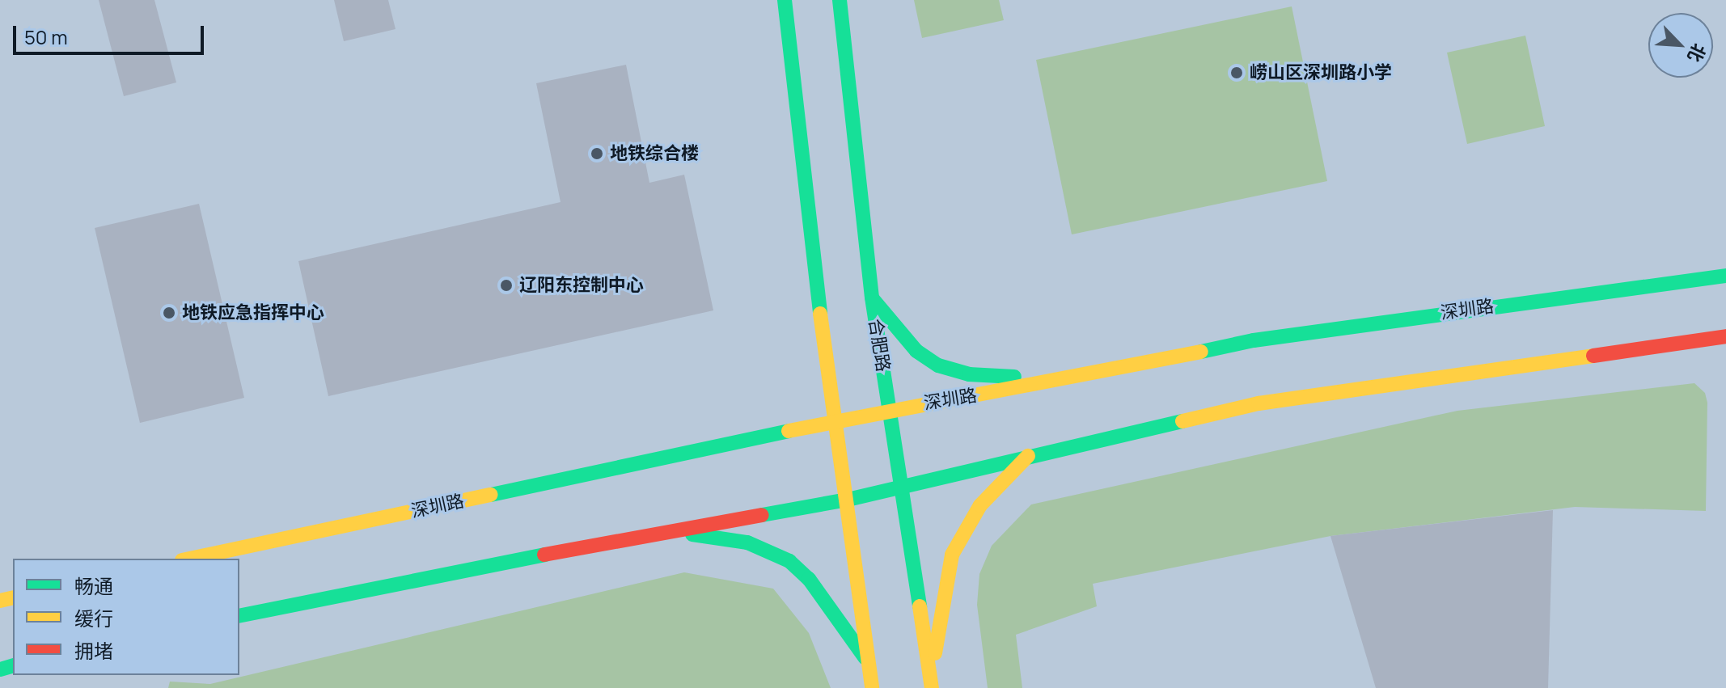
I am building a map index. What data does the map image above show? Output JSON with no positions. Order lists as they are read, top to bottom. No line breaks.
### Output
{"streets":{"main road":["深圳路","合肥路"]},"crossings":[["深圳路","合肥路"]],"places":["崂山区深圳路小学","地铁综合楼","辽阳东控制中心","地铁应急指挥中心"],"legend":["畅通","缓行","拥堵"],"scale_bar":"50 m","north":"bottom right"}
